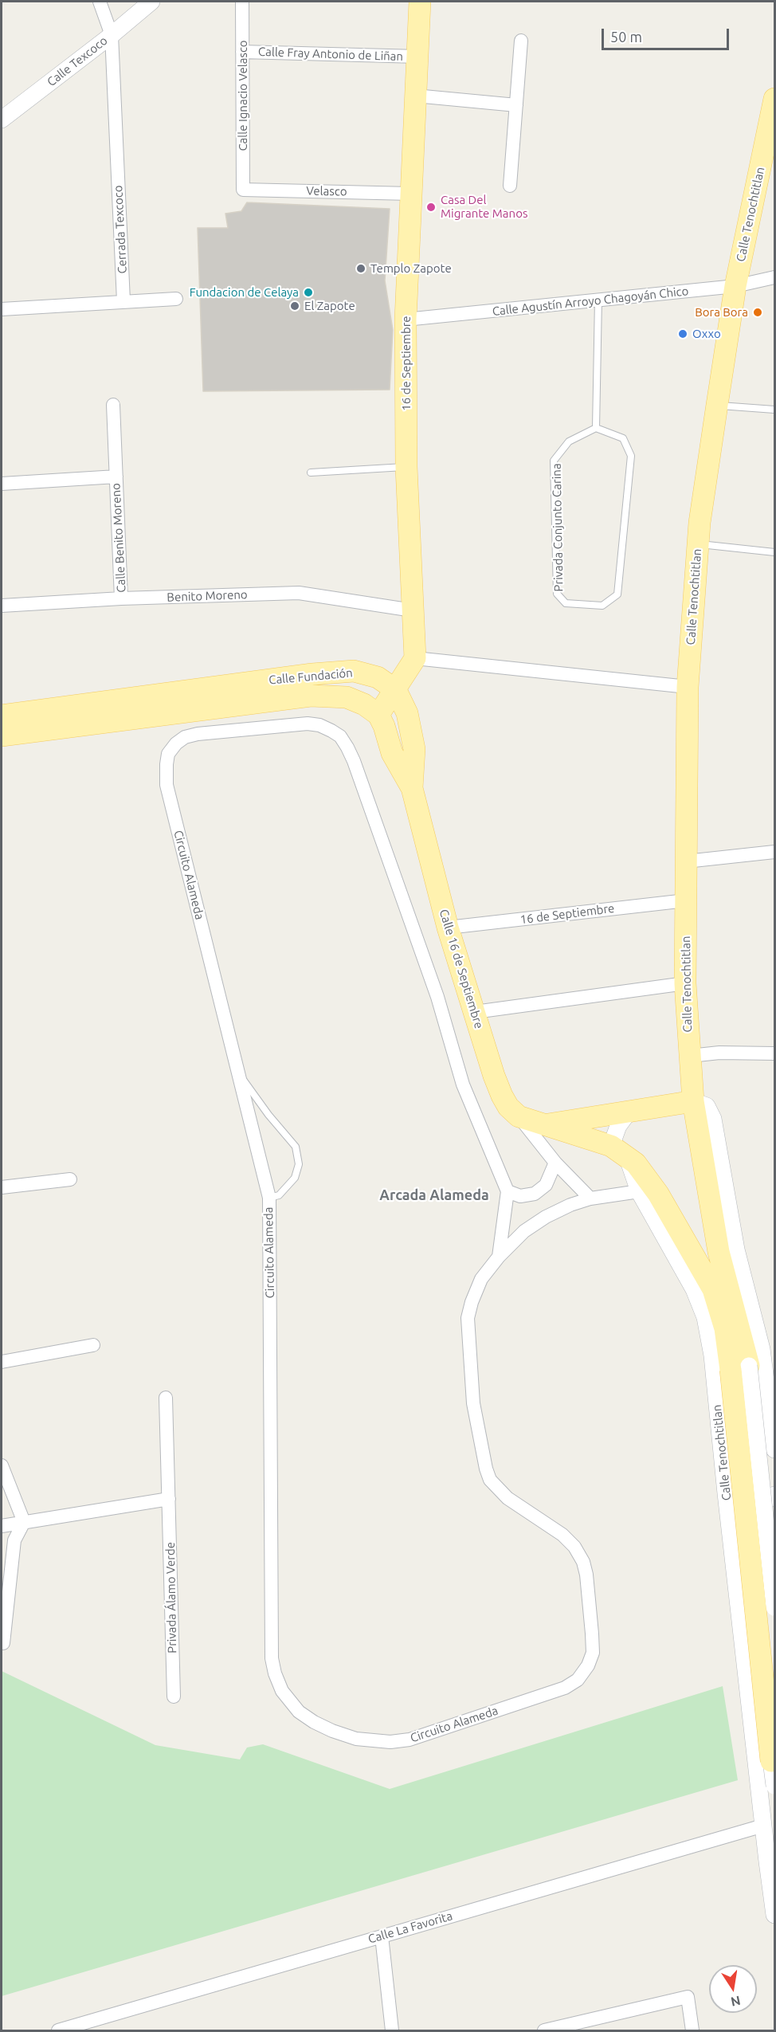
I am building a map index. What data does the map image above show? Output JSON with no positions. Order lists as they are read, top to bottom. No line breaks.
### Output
{"streets":{"main road":["Calle Tenochtitlan","16 de Septiembre","Calle Fundación","Calle 16 de Septiembre"],"street":["Calle Fray Antonio de Liñan","Calle Texcoco","Calle Ignacio Velasco","Velasco","Cerrada Texcoco","Calle Agustín Arroyo Chagoyán Chico","Calle Benito Moreno","Benito Moreno","Circuito Alameda","Privada Álamo Verde","Calle La Favorita"],"lane":["Privada Conjunto Carina"]},"crossings":[["Calle Fray Antonio de Liñan","Calle Ignacio Velasco"],["Calle Fray Antonio de Liñan","16 de Septiembre"],["Calle Texcoco","Cerrada Texcoco"],["Calle Ignacio Velasco","Velasco"],["Velasco","16 de Septiembre"],["Calle Tenochtitlan","Calle Agustín Arroyo Chagoyán Chico"],["Calle Tenochtitlan","16 de Septiembre"],["Calle Tenochtitlan","Circuito Alameda"],["Calle Agustín Arroyo Chagoyán Chico","16 de Septiembre"],["16 de Septiembre","Benito Moreno"],["16 de Septiembre","Calle 16 de Septiembre"],["Calle Benito Moreno","Benito Moreno"]],"districts":["Arcada Alameda"],"places":["Casa Del Migrante Manos","Templo Zapote","Fundacion de Celaya","El Zapote","Bora Bora","Oxxo"],"scale_bar":"50 m","north":"bottom"}
